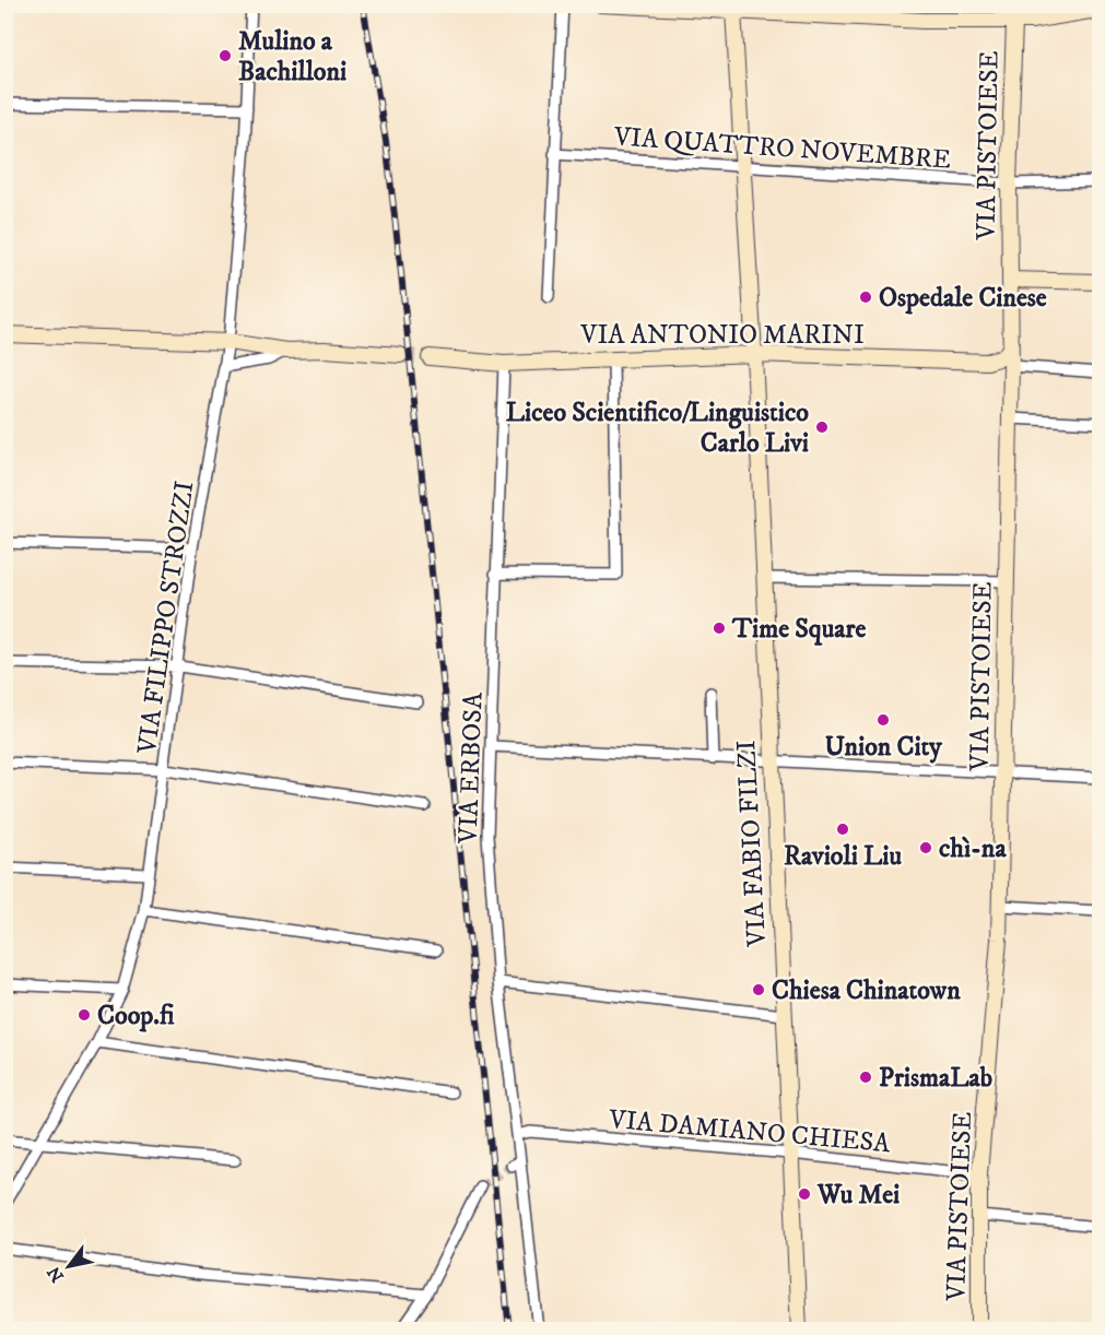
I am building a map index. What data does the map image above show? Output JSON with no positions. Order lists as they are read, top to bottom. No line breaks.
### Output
{"streets":{"street":["VIA PISTOIESE","VIA QUATTRO NOVEMBRE","VIA ANTONIO MARINI","VIA FILIPPO STROZZI","VIA ERBOSA","VIA FABIO FILZI","VIA DAMIANO CHIESA"]},"crossings":[["VIA PISTOIESE","VIA QUATTRO NOVEMBRE"],["VIA PISTOIESE","VIA ANTONIO MARINI"],["VIA PISTOIESE","VIA DAMIANO CHIESA"],["VIA QUATTRO NOVEMBRE","VIA FABIO FILZI"],["VIA ANTONIO MARINI","VIA ERBOSA"],["VIA ANTONIO MARINI","VIA FABIO FILZI"],["VIA ERBOSA","VIA DAMIANO CHIESA"],["VIA FABIO FILZI","VIA DAMIANO CHIESA"]],"places":["Mulino a Bachilloni","Ospedale Cinese","Liceo Scientifico/Linguistico Carlo Livi","Time Square","Union City","Ravioli Liu","chì-na","Chiesa Chinatown","Coop.fi","PrismaLab","Wu Mei"],"north":"bottom left"}
